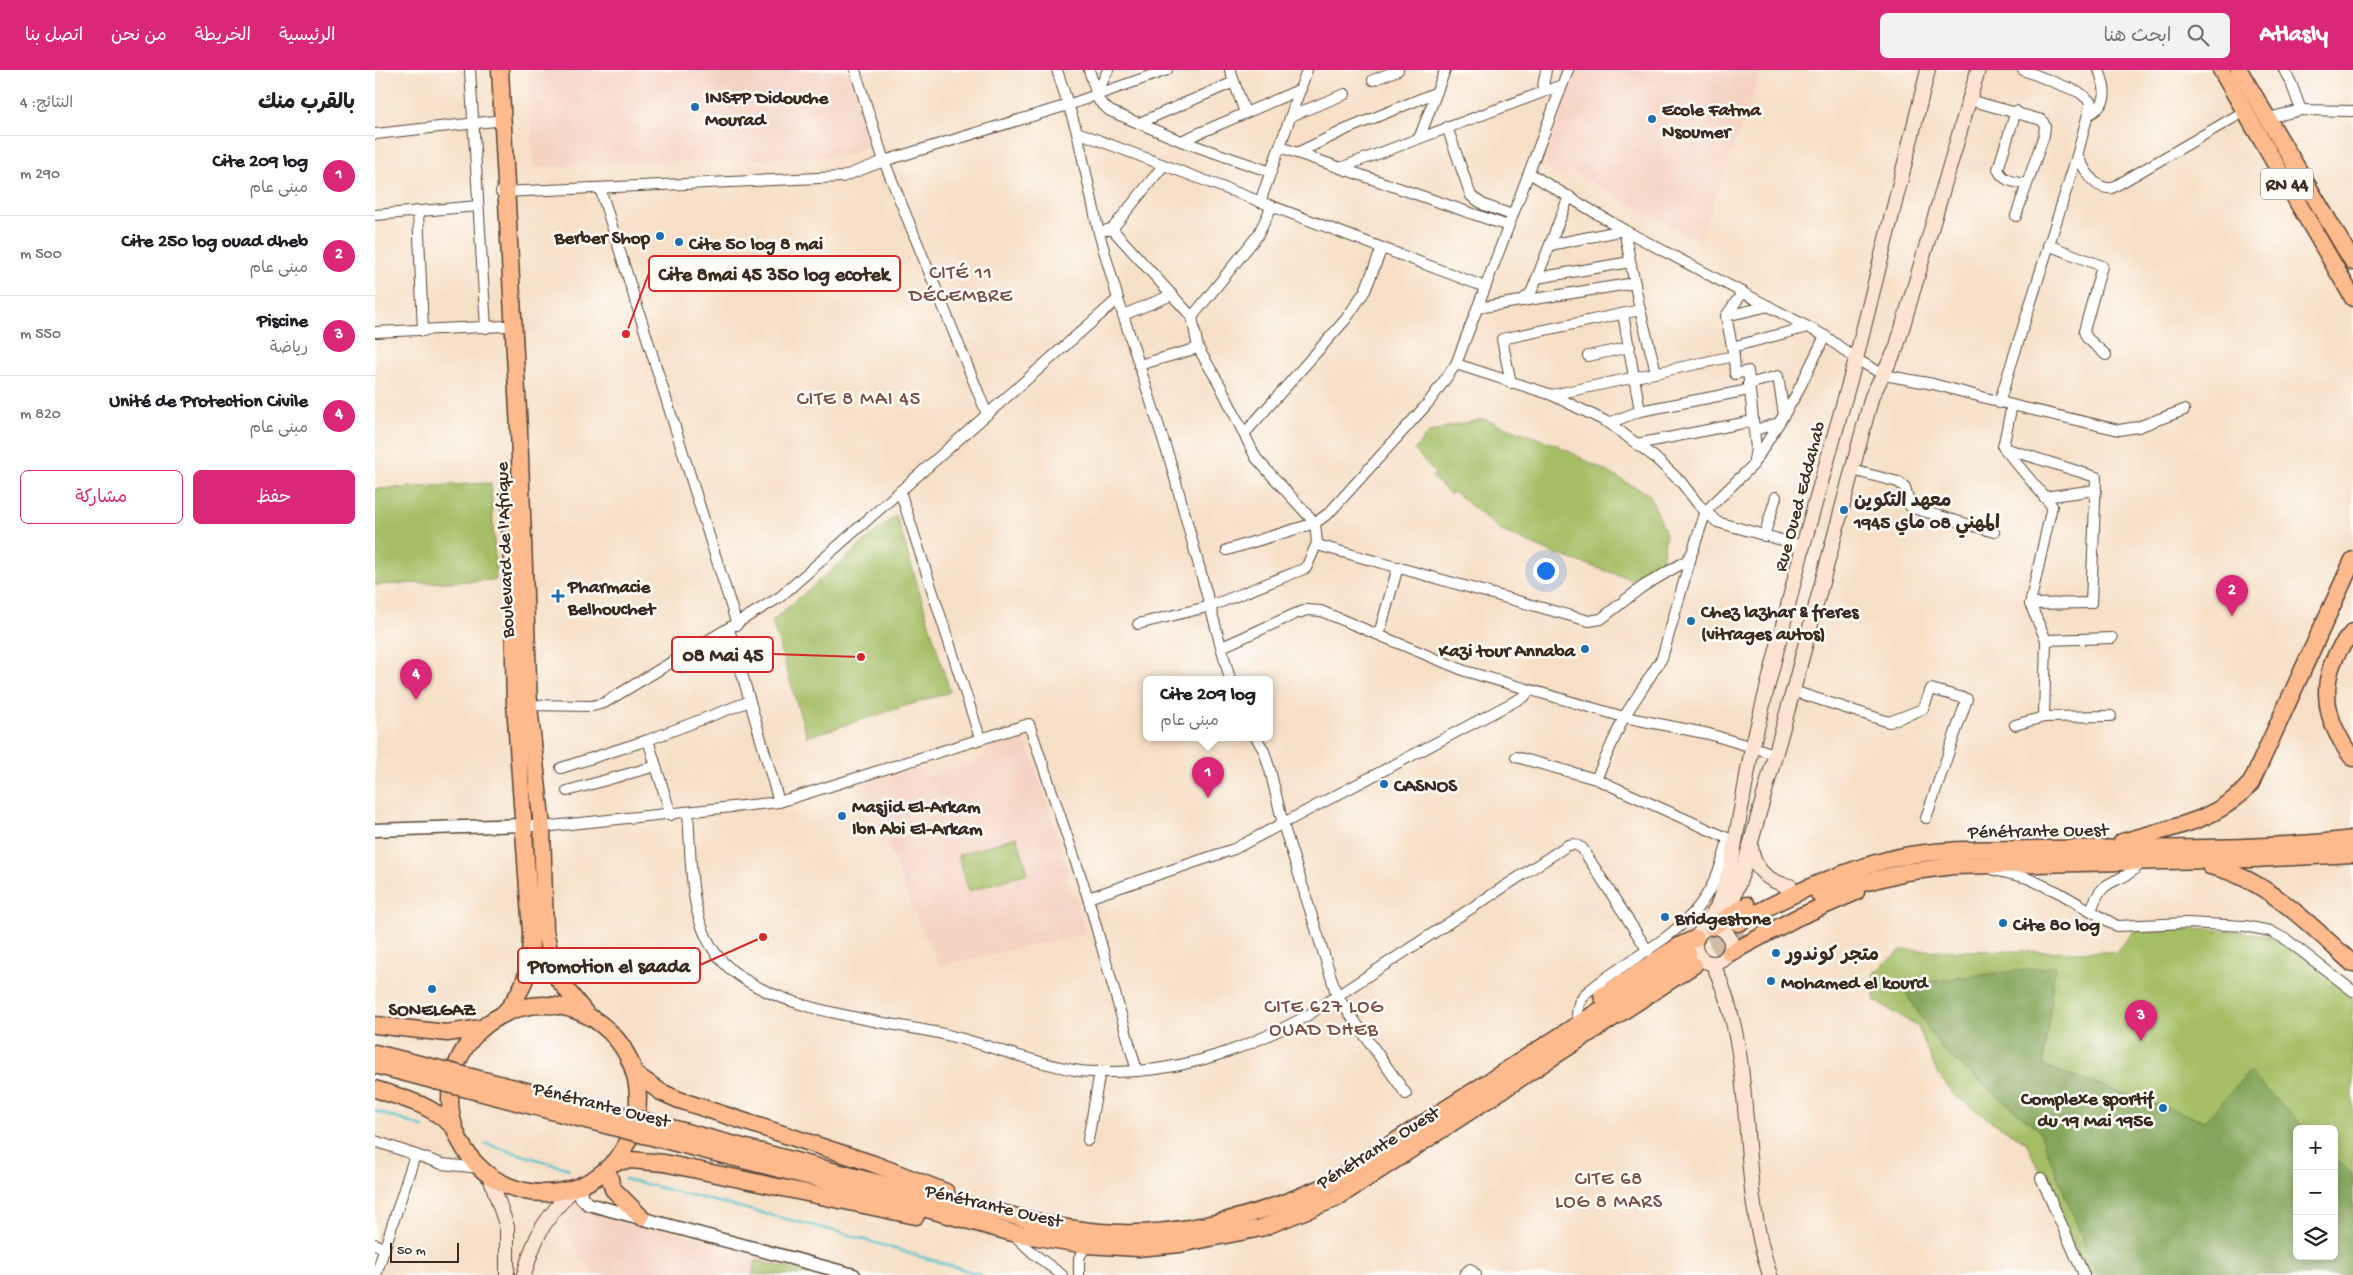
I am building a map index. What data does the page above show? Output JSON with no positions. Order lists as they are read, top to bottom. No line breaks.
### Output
{"streets":{"main road":["RN 44","Rue Oued Eddahab","Boulevard de l'Afrique","Pénétrante Ouest"]},"crossings":[["Rue Oued Eddahab","Pénétrante Ouest"]],"districts":["CITÉ 11 DÉCEMBRE","CITE 8 MAI 45","CITE 627 LOG OUAD DHEB","CITE 68 LOG 8 MARS"],"places":{"other":["INSFP Didouche Mourad","Ecole Fatma Nsoumer","Berber Shop","Cite 50 log 8 mai","Cite 8mai 45 350 log ecotek","معهد التكوين المهني 08 ماي 1945","Chez lazhar & freres (vitrages autos)","Kazi tour Annaba","08 Mai 45","CASNOS","Masjid El-Arkam Ibn Abi El-Arkam","Bridgestone","Cite 80 log","Promotion el saada","متجر كوندور","Mohamed el kourd","SONELGAZ","Complexe sportif du 19 Mai 1956"],"health":["Pharmacie Belhouchet"]},"scale_bar":"50 m","page":{"header":"Atlasly","search":"ابحث هنا","nav":["الرئيسية","الخريطة","من نحن","اتصل بنا"],"heading":["بالقرب منك","النتائج: 4"],"list":[{"mark":"1","name":"Cite 209 log","note":"مبنى عام","value":"290 m"},{"mark":"2","name":"Cite 250 log ouad dheb","note":"مبنى عام","value":"500 m"},{"mark":"3","name":"Piscine","note":"رياضة","value":"550 m"},{"mark":"4","name":"Unité de Protection Civile","note":"مبنى عام","value":"820 m"}],"buttons":["حفظ","مشاركة"],"pins":["2","4","1","3"],"popup":["Cite 209 log","مبنى عام"],"map_buttons":["+","−"],"scale":"50 m"}}
